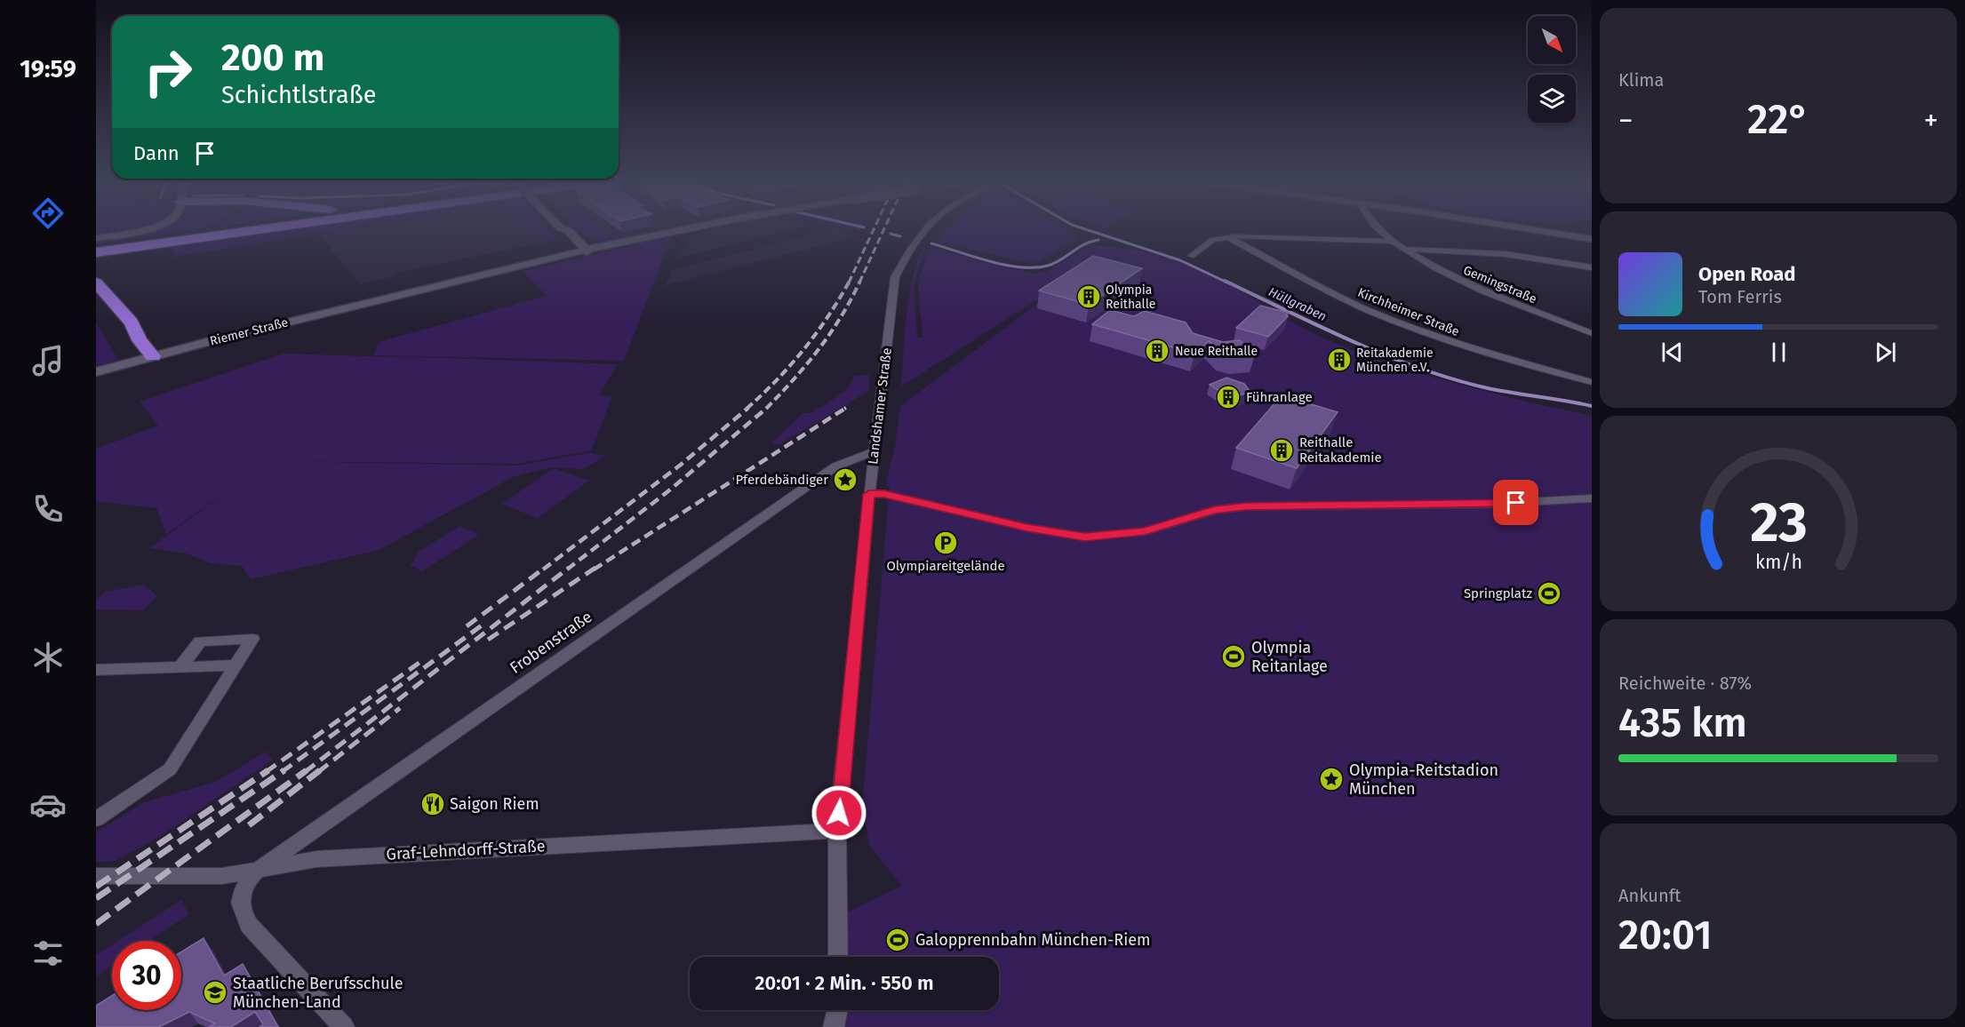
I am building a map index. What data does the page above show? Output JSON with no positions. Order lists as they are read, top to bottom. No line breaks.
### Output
{"streets":{"street":["Gemingstraße","Kirchheimer Straße","Riemer Straße","Landshamer Straße","Frobenstraße","Graf-Lehndorff-Straße"]},"crossings":[["Landshamer Straße","Frobenstraße"],["Landshamer Straße","Graf-Lehndorff-Straße"],["Frobenstraße","Graf-Lehndorff-Straße"]],"water":["Hüllgraben"],"places":{"building":["Olympia Reithalle","Neue Reithalle","Reitakademie München e.V.","Führanlage","Reithalle Reitakademie"],"place":["Pferdebändiger","Olympia-Reitstadion München"],"parking":["Olympiareitgelände"],"sports":["Springplatz","Olympia Reitanlage","Galopprennbahn München-Riem"],"restaurant":["Saigon Riem"],"school or university":["Staatliche Berufsschule München-Land"]},"north":"bottom right","page":{"tabs":"19:59","tile":["Klima",["Reichweite · 87%","435 km"],["Ankunft","20:01"]],"turn":["200 m","Schichtlstraße"],"heat":["−","22°","+"],"then":"Dann","song":["Open Road","Tom Ferris"],"limit":"30","trip":"20:01 · 2 Min. · 550 m","gauge":["23","km/h"]}}
